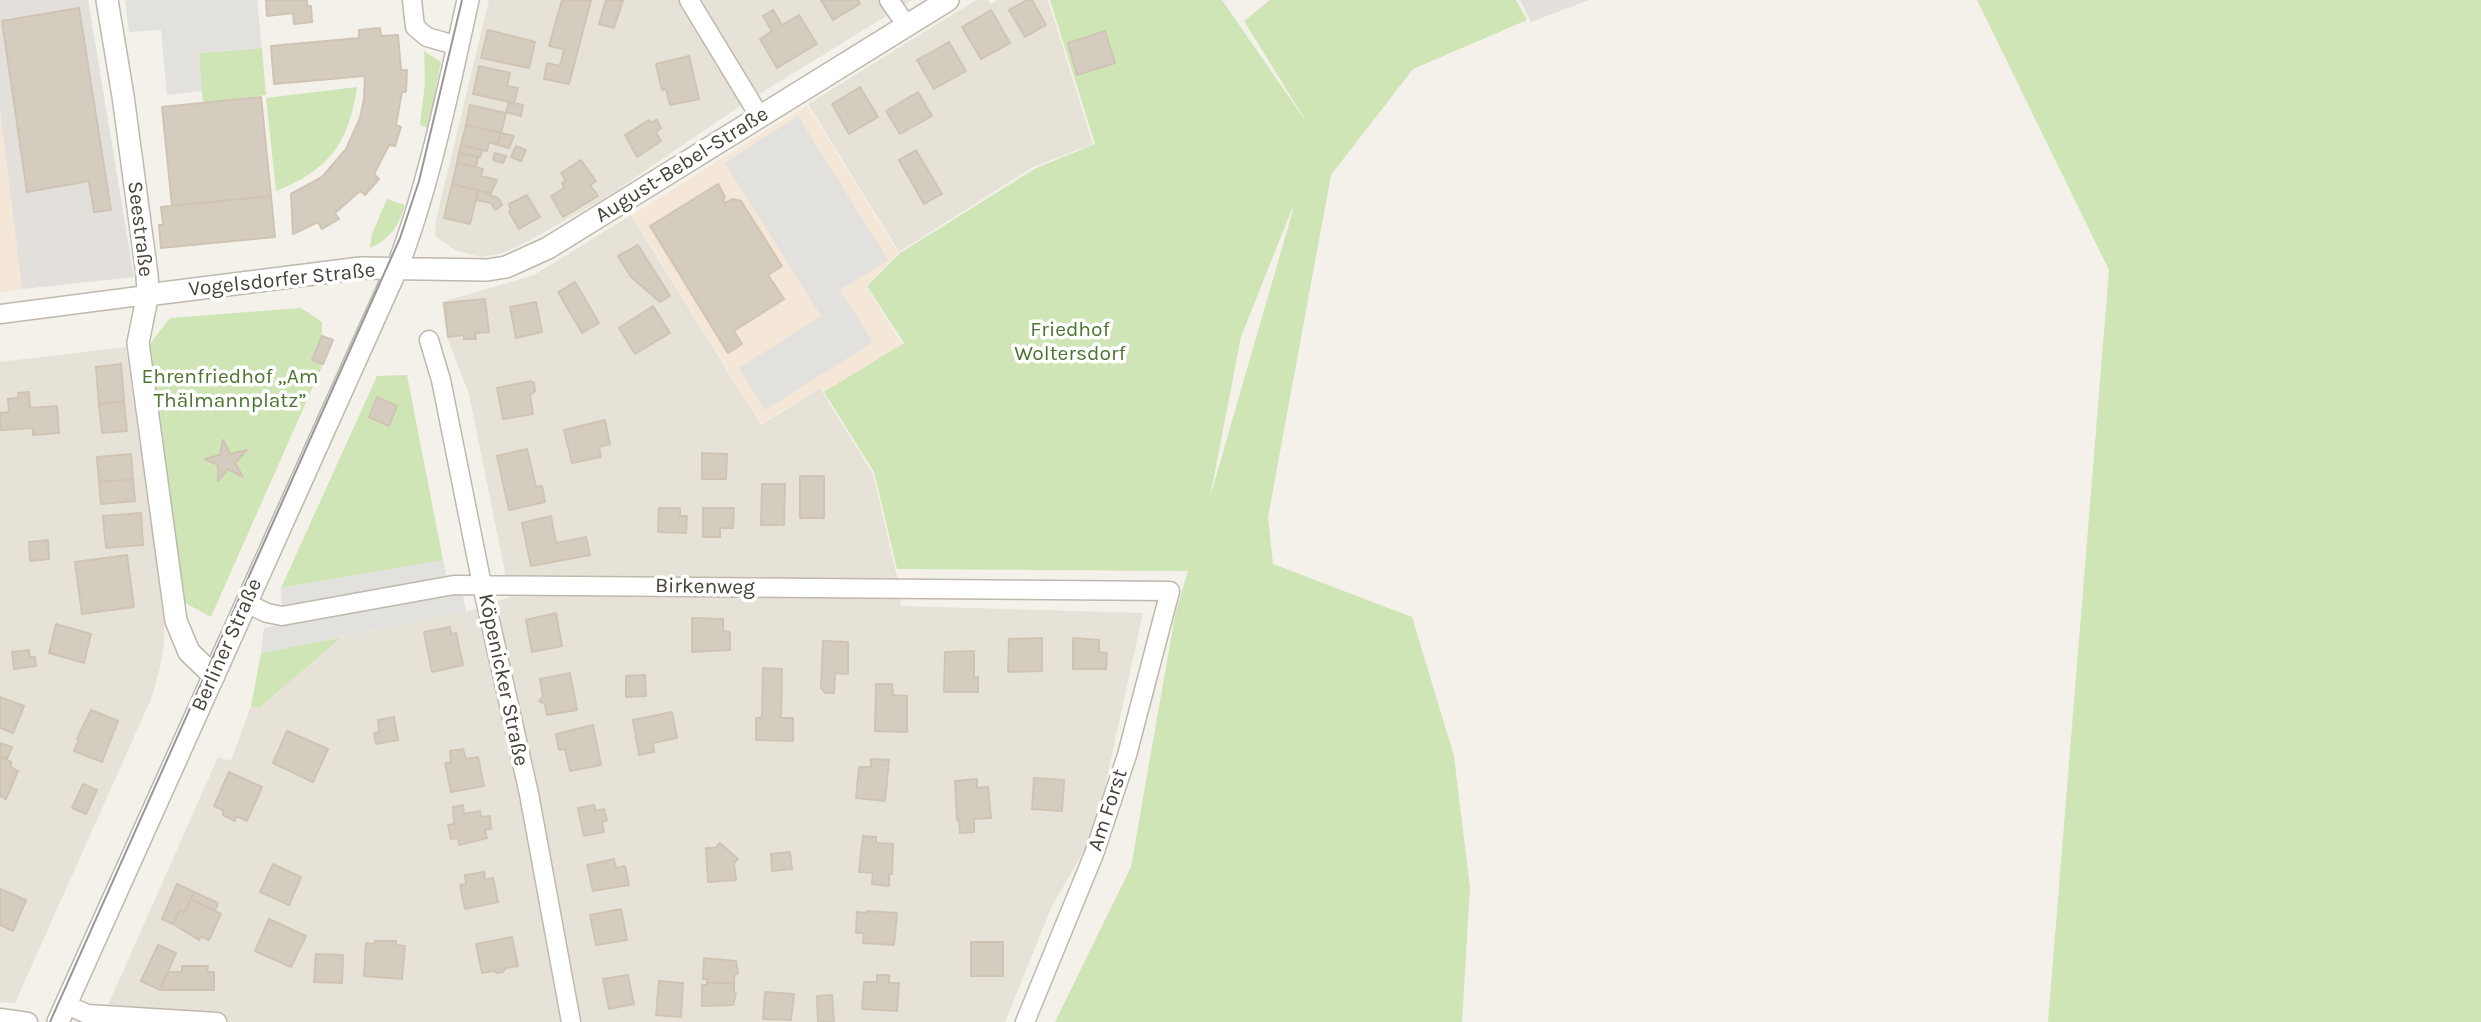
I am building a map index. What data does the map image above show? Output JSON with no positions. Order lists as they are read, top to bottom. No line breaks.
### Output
{"streets":{"street":["August-Bebel-Straße","Seestraße","Vogelsdorfer Straße","Birkenweg","Berliner Straße","Köpenicker Straße","Am Forst"]},"crossings":[["August-Bebel-Straße","Vogelsdorfer Straße"],["August-Bebel-Straße","Berliner Straße"],["Seestraße","Vogelsdorfer Straße"],["Seestraße","Berliner Straße"],["Vogelsdorfer Straße","Berliner Straße"],["Birkenweg","Berliner Straße"],["Birkenweg","Köpenicker Straße"],["Birkenweg","Am Forst"]],"parks":["Friedhof Woltersdorf","Ehrenfriedhof „Am Thälmannplatz”"]}
